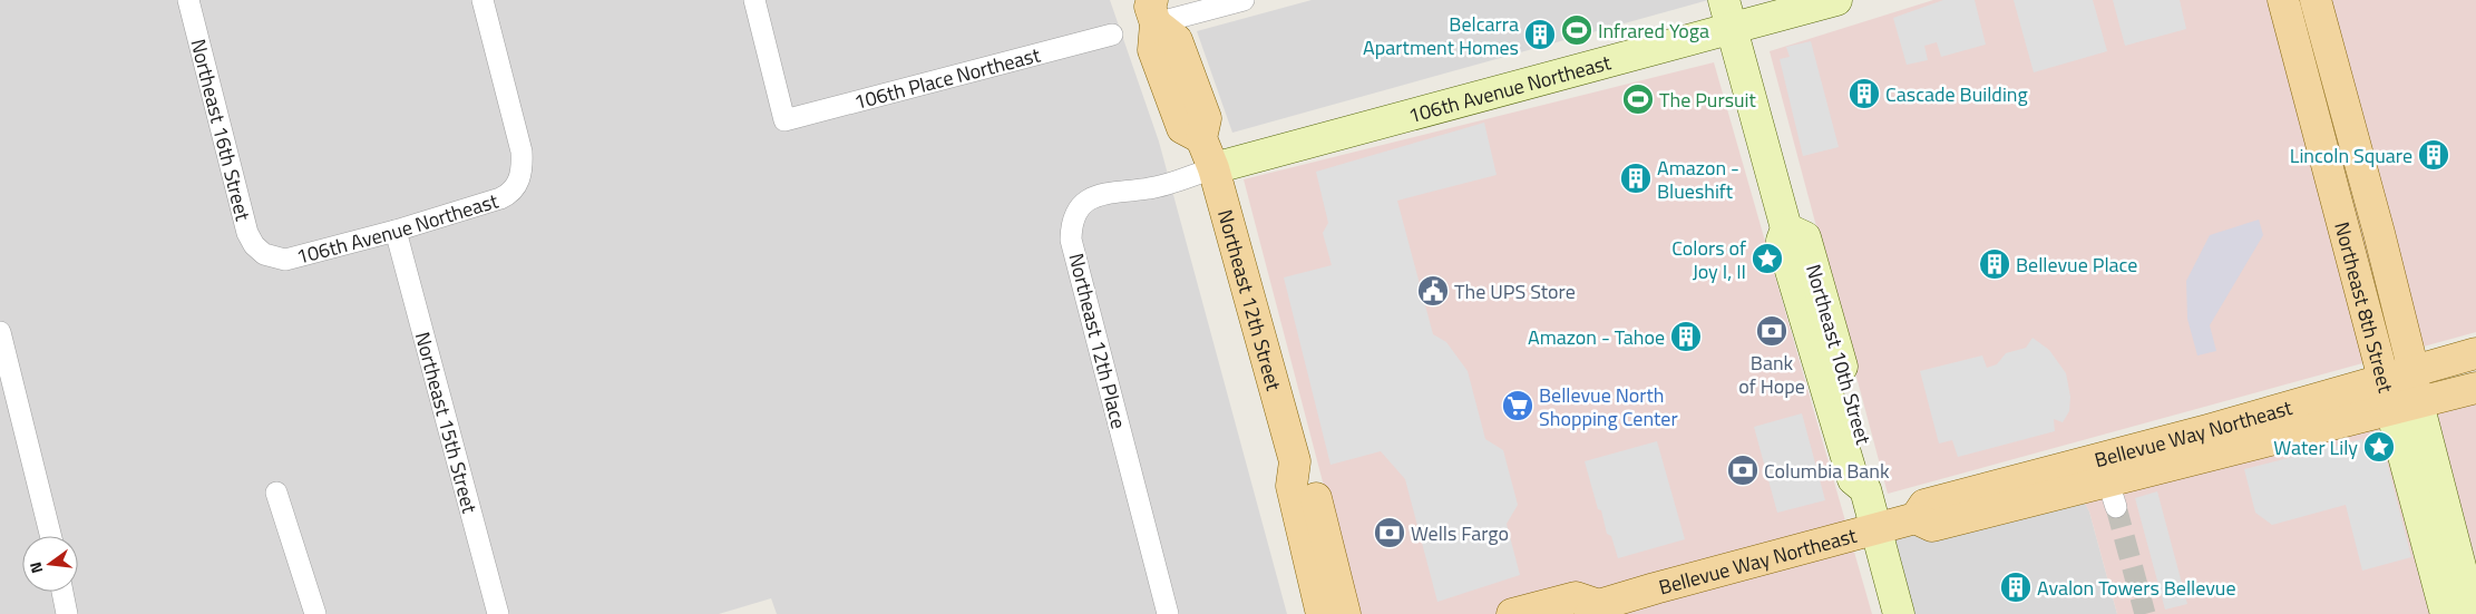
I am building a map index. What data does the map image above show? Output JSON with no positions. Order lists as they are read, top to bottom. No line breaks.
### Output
{"streets":{"main road":["106th Avenue Northeast","Northeast 12th Street","Northeast 8th Street","Northeast 10th Street","Bellevue Way Northeast"],"street":["106th Place Northeast","Northeast 16th Street","Northeast 12th Place","Northeast 15th Street"]},"crossings":[["106th Avenue Northeast","Northeast 16th Street"],["106th Avenue Northeast","Northeast 12th Street"],["106th Avenue Northeast","Northeast 12th Place"],["106th Avenue Northeast","Northeast 10th Street"],["106th Avenue Northeast","Northeast 15th Street"],["Northeast 12th Street","Northeast 12th Place"],["Northeast 8th Street","Bellevue Way Northeast"],["Northeast 10th Street","Bellevue Way Northeast"]],"places":{"sports":["Infrared Yoga","The Pursuit"],"building":["Belcarra Apartment Homes","Cascade Building","Lincoln Square","Amazon - Blueshift","Bellevue Place","Amazon - Tahoe","Avalon Towers Bellevue"],"place":["Colors of Joy I, II","Water Lily"],"public building":["The UPS Store"],"bank":["Bank of Hope","Columbia Bank","Wells Fargo"],"supermarket":["Bellevue North Shopping Center"]},"north":"left"}
